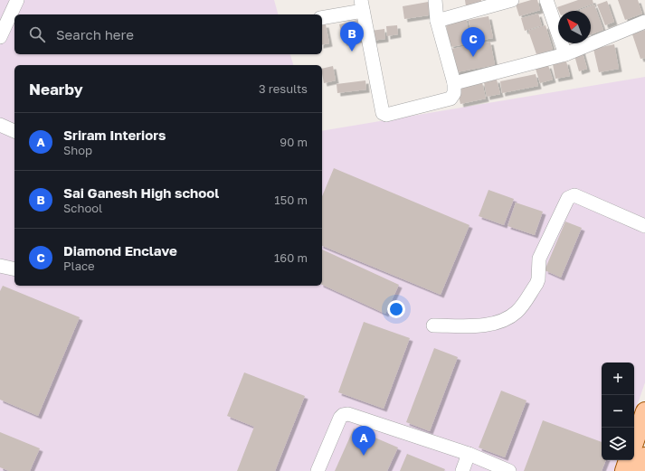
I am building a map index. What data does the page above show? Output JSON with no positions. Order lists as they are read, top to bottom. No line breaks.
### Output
{"north":"top left","page":{"search":"Search here","pins":["B","C","A"],"heading":["Nearby","3 results"],"list":[{"mark":"A","name":"Sriram Interiors","note":"Shop","value":"90 m"},{"mark":"B","name":"Sai Ganesh High school","note":"School","value":"150 m"},{"mark":"C","name":"Diamond Enclave","note":"Place","value":"160 m"}],"map_buttons":["+","−"]}}
